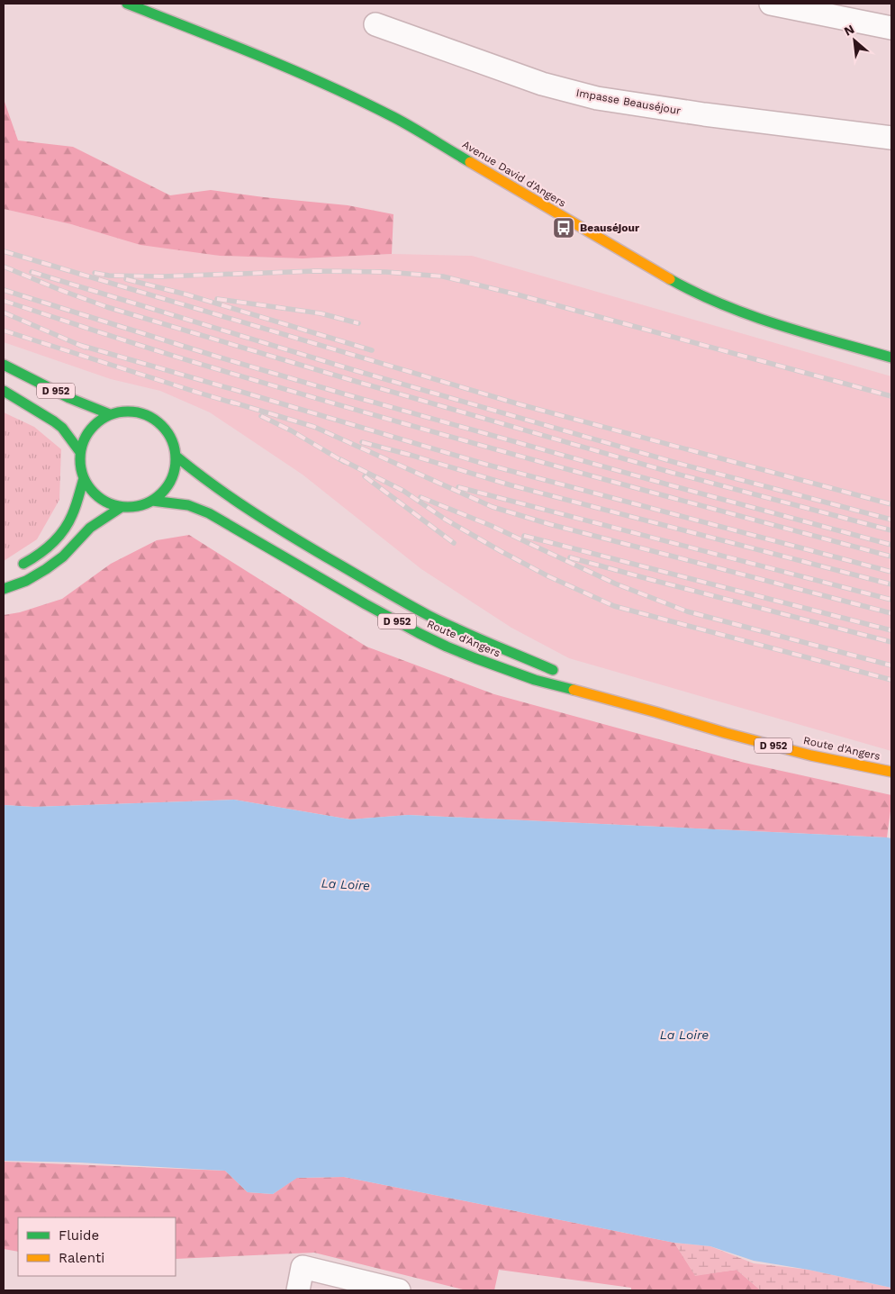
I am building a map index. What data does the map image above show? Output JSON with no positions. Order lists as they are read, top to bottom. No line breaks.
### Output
{"streets":{"main road":["Avenue David d'Angers","D 952","Route d'Angers"],"street":["Impasse Beauséjour"]},"crossings":[["D 952","Route d'Angers"]],"water":["La Loire"],"places":{"bus stop":["Beauséjour"]},"legend":["Fluide","Ralenti"],"north":"top left"}
